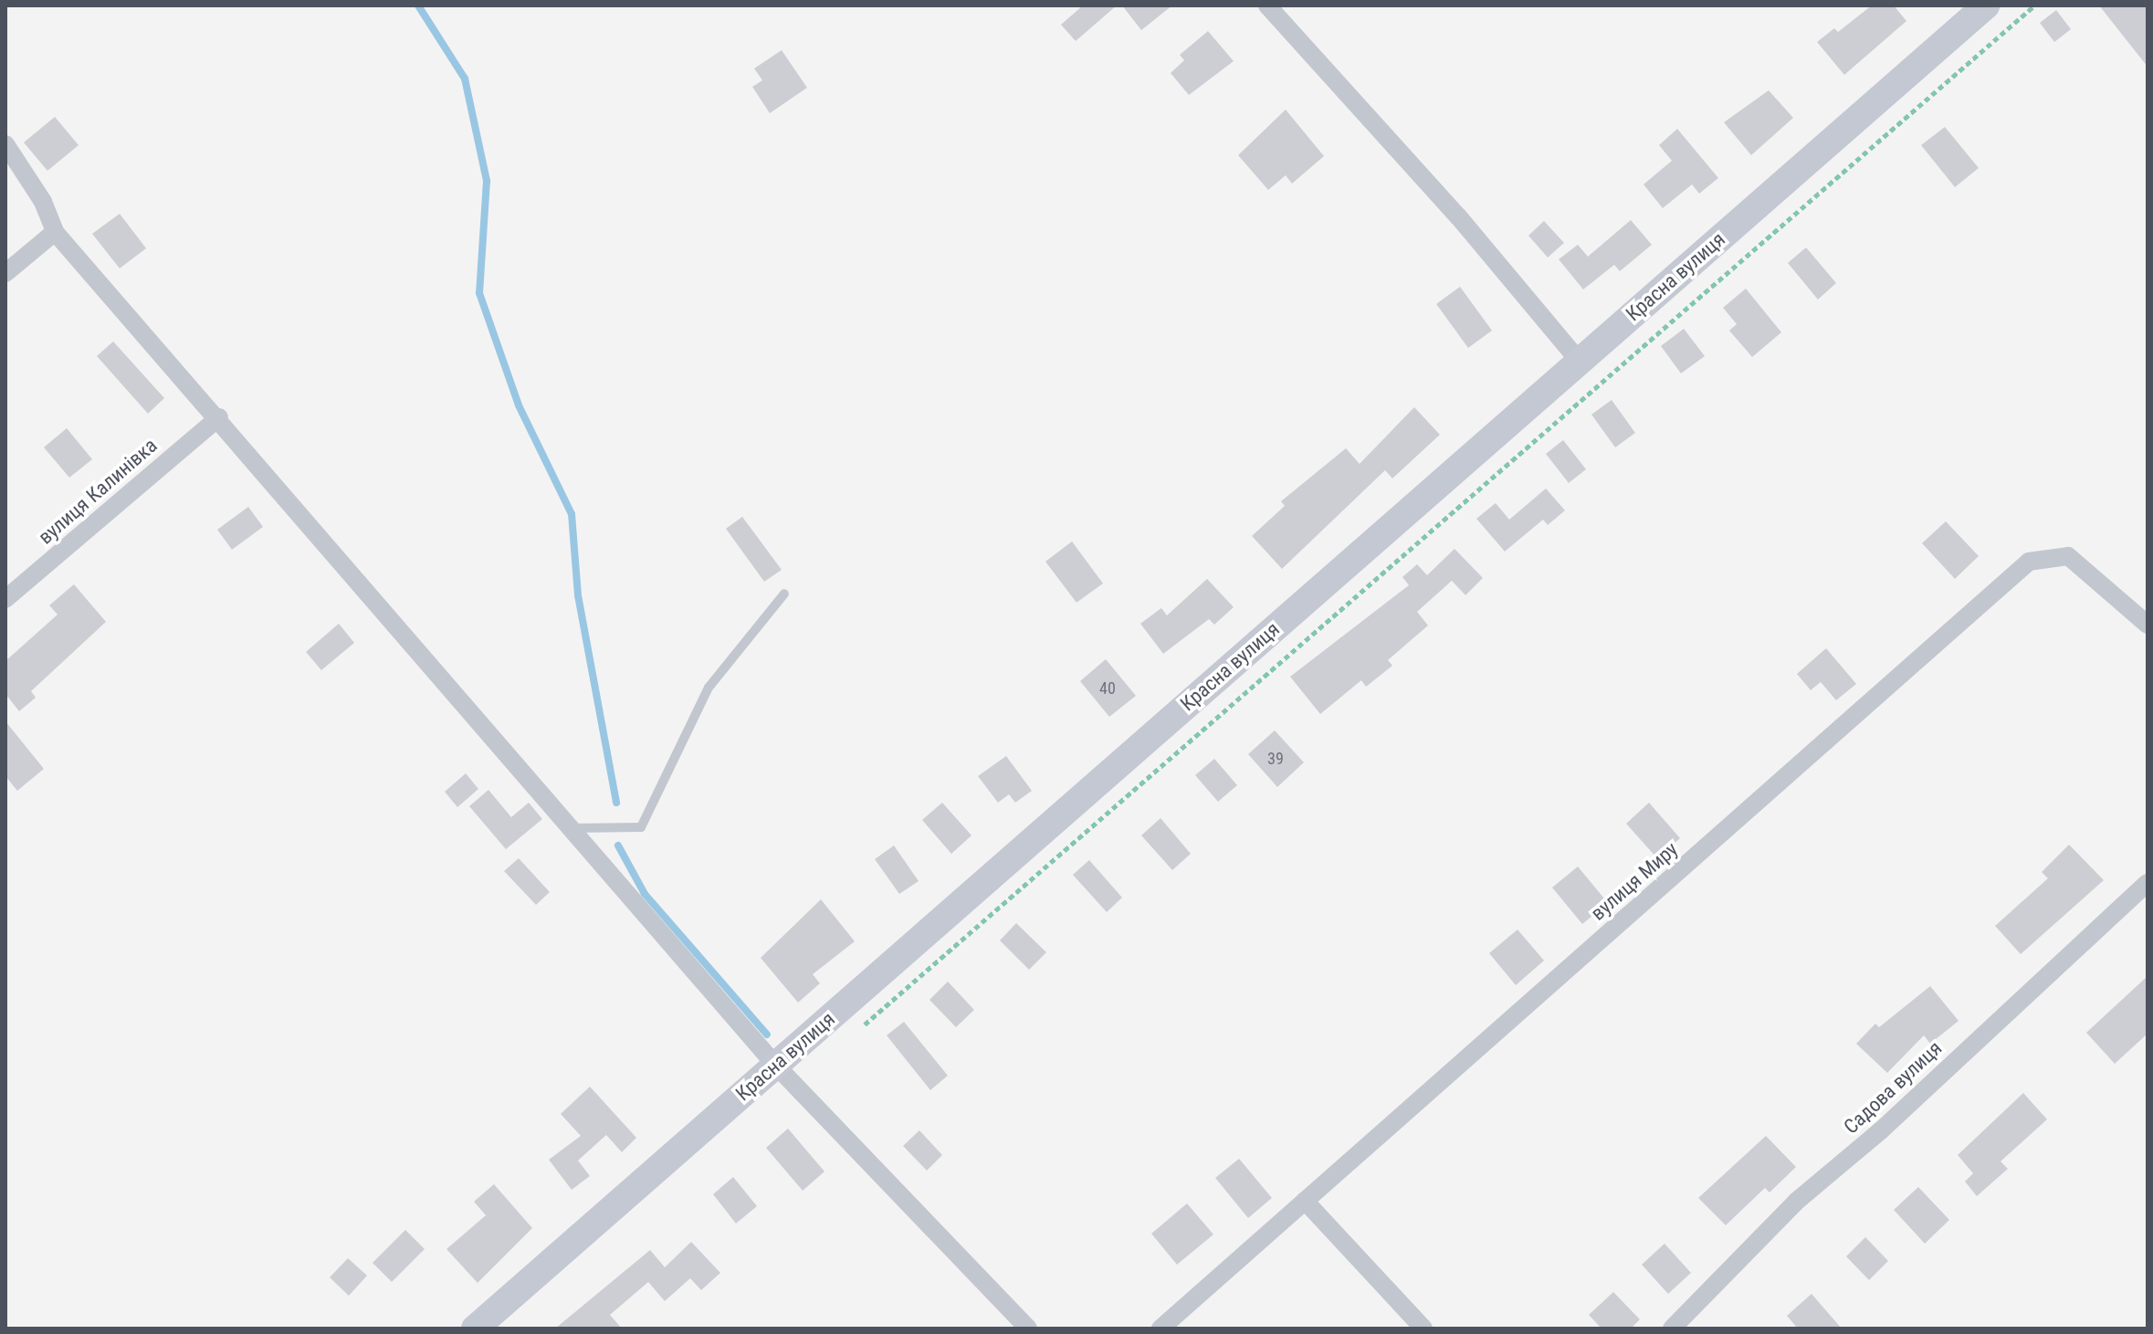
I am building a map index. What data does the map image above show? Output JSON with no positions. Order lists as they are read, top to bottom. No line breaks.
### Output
{"streets":{"street":["Красна вулиця","вулиця Калинівка","вулиця Миру","Садова вулиця"]},"house_numbers":["40","39"]}
